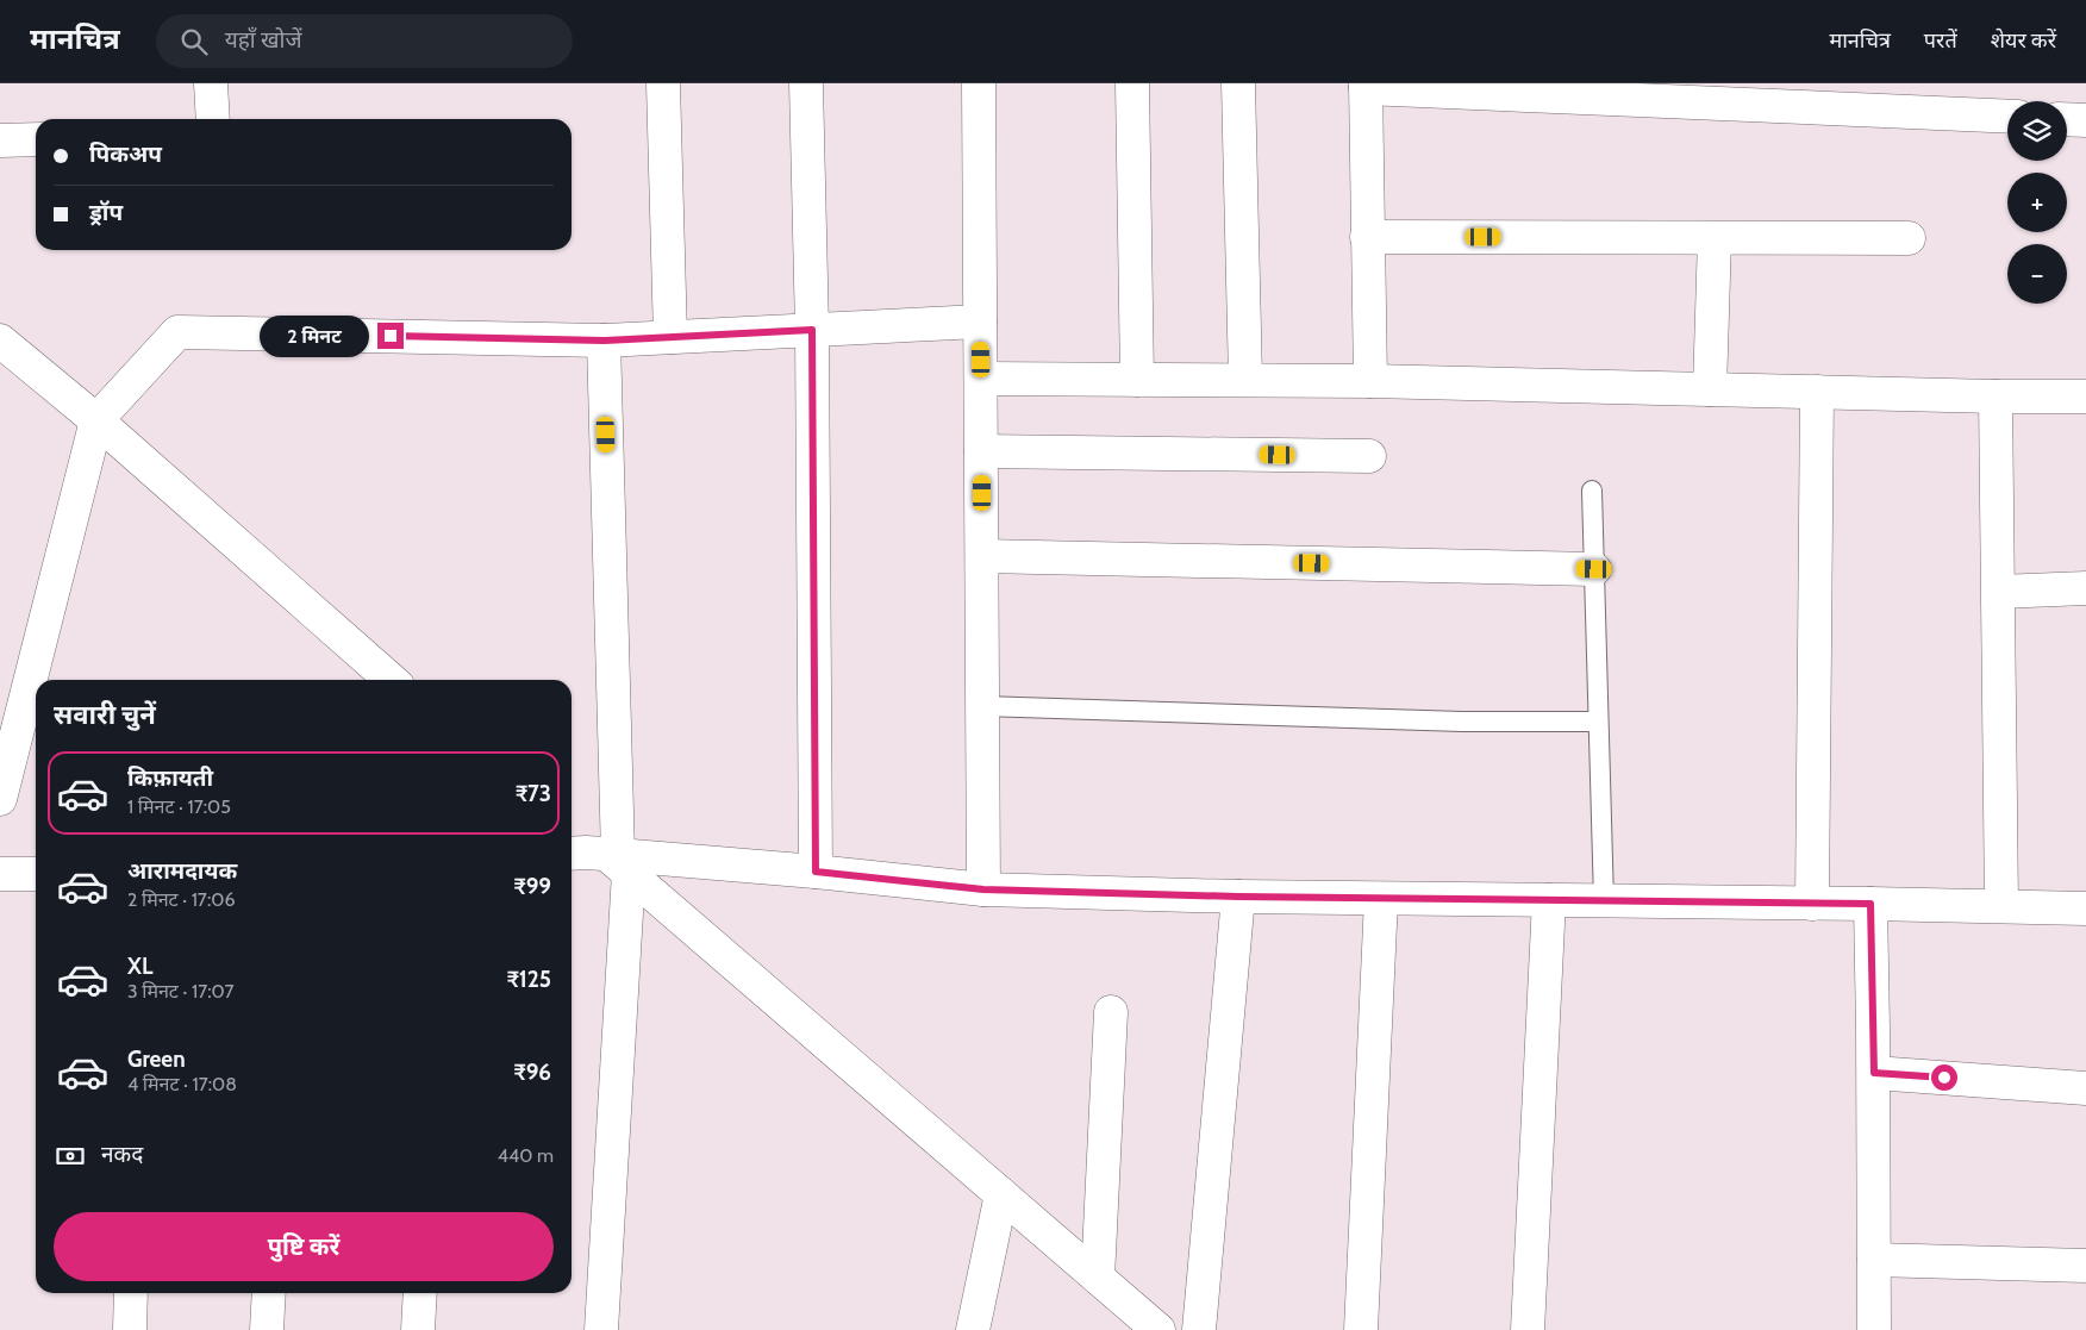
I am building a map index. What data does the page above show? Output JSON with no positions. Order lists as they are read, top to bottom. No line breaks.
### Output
{"page":{"header":"मानचित्र","search":"यहाँ खोजें","nav":["मानचित्र","परतें","शेयर करें"],"map_buttons":["+","−"],"banner":["पिकअप","ड्रॉप"],"bubble":"2 मिनट","heading":"सवारी चुनें","list":[{"name":"किफ़ायती","note":"1 मिनट · 17:05","value":"₹73"},{"name":"आरामदायक","note":"2 मिनट · 17:06","value":"₹99"},{"name":"XL","note":"3 मिनट · 17:07","value":"₹125"},{"name":"Green","note":"4 मिनट · 17:08","value":"₹96"}],"pay":["नकद","440 m"],"buttons":"पुष्टि करें"}}
